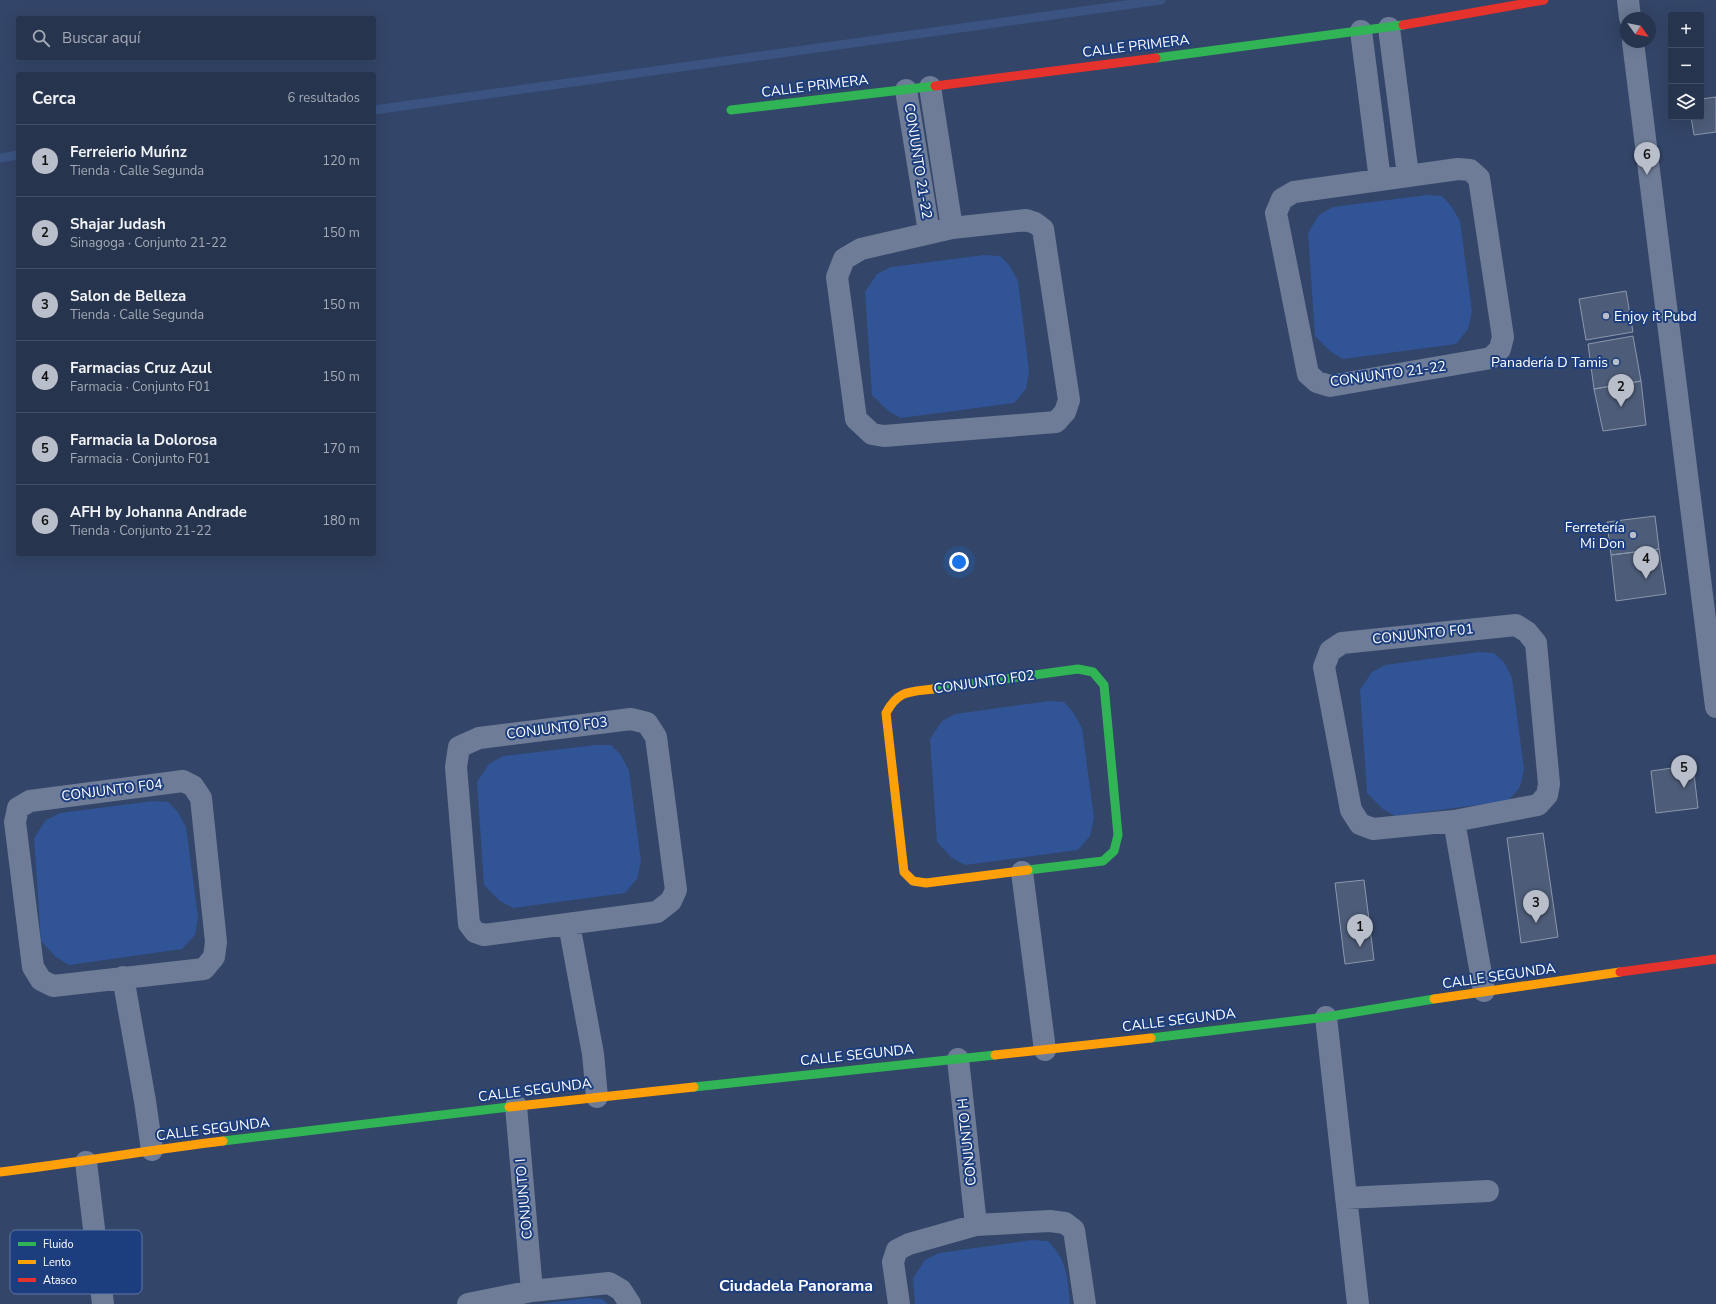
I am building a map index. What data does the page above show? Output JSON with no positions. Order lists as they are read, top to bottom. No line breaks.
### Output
{"streets":{"street":["CALLE PRIMERA","CONJUNTO 21-22","CONJUNTO F01","CONJUNTO F02","CONJUNTO F03","CONJUNTO F04","CALLE SEGUNDA","CONJUNTO H","CONJUNTO I"]},"crossings":[["CALLE PRIMERA","CONJUNTO 21-22"],["CALLE SEGUNDA","CONJUNTO H"],["CALLE SEGUNDA","CONJUNTO I"]],"districts":["Ciudadela Panorama"],"places":["Enjoy it Pubd","Panadería D Tamis","Ferretería Mi Don"],"legend":["Fluido","Lento","Atasco"],"north":"bottom right","page":{"map_buttons":["+","−"],"search":"Buscar aquí","heading":["Cerca","6 resultados"],"list":[{"mark":"1","name":"Ferreierio Muńnz","note":"Tienda · Calle Segunda","value":"120 m"},{"mark":"2","name":"Shajar Judash","note":"Sinagoga · Conjunto 21-22","value":"150 m"},{"mark":"3","name":"Salon de Belleza","note":"Tienda · Calle Segunda","value":"150 m"},{"mark":"4","name":"Farmacias Cruz Azul","note":"Farmacia · Conjunto F01","value":"150 m"},{"mark":"5","name":"Farmacia la Dolorosa","note":"Farmacia · Conjunto F01","value":"170 m"},{"mark":"6","name":"AFH by Johanna Andrade","note":"Tienda · Conjunto 21-22","value":"180 m"}],"pins":["6","2","4","5","3","1"]}}
